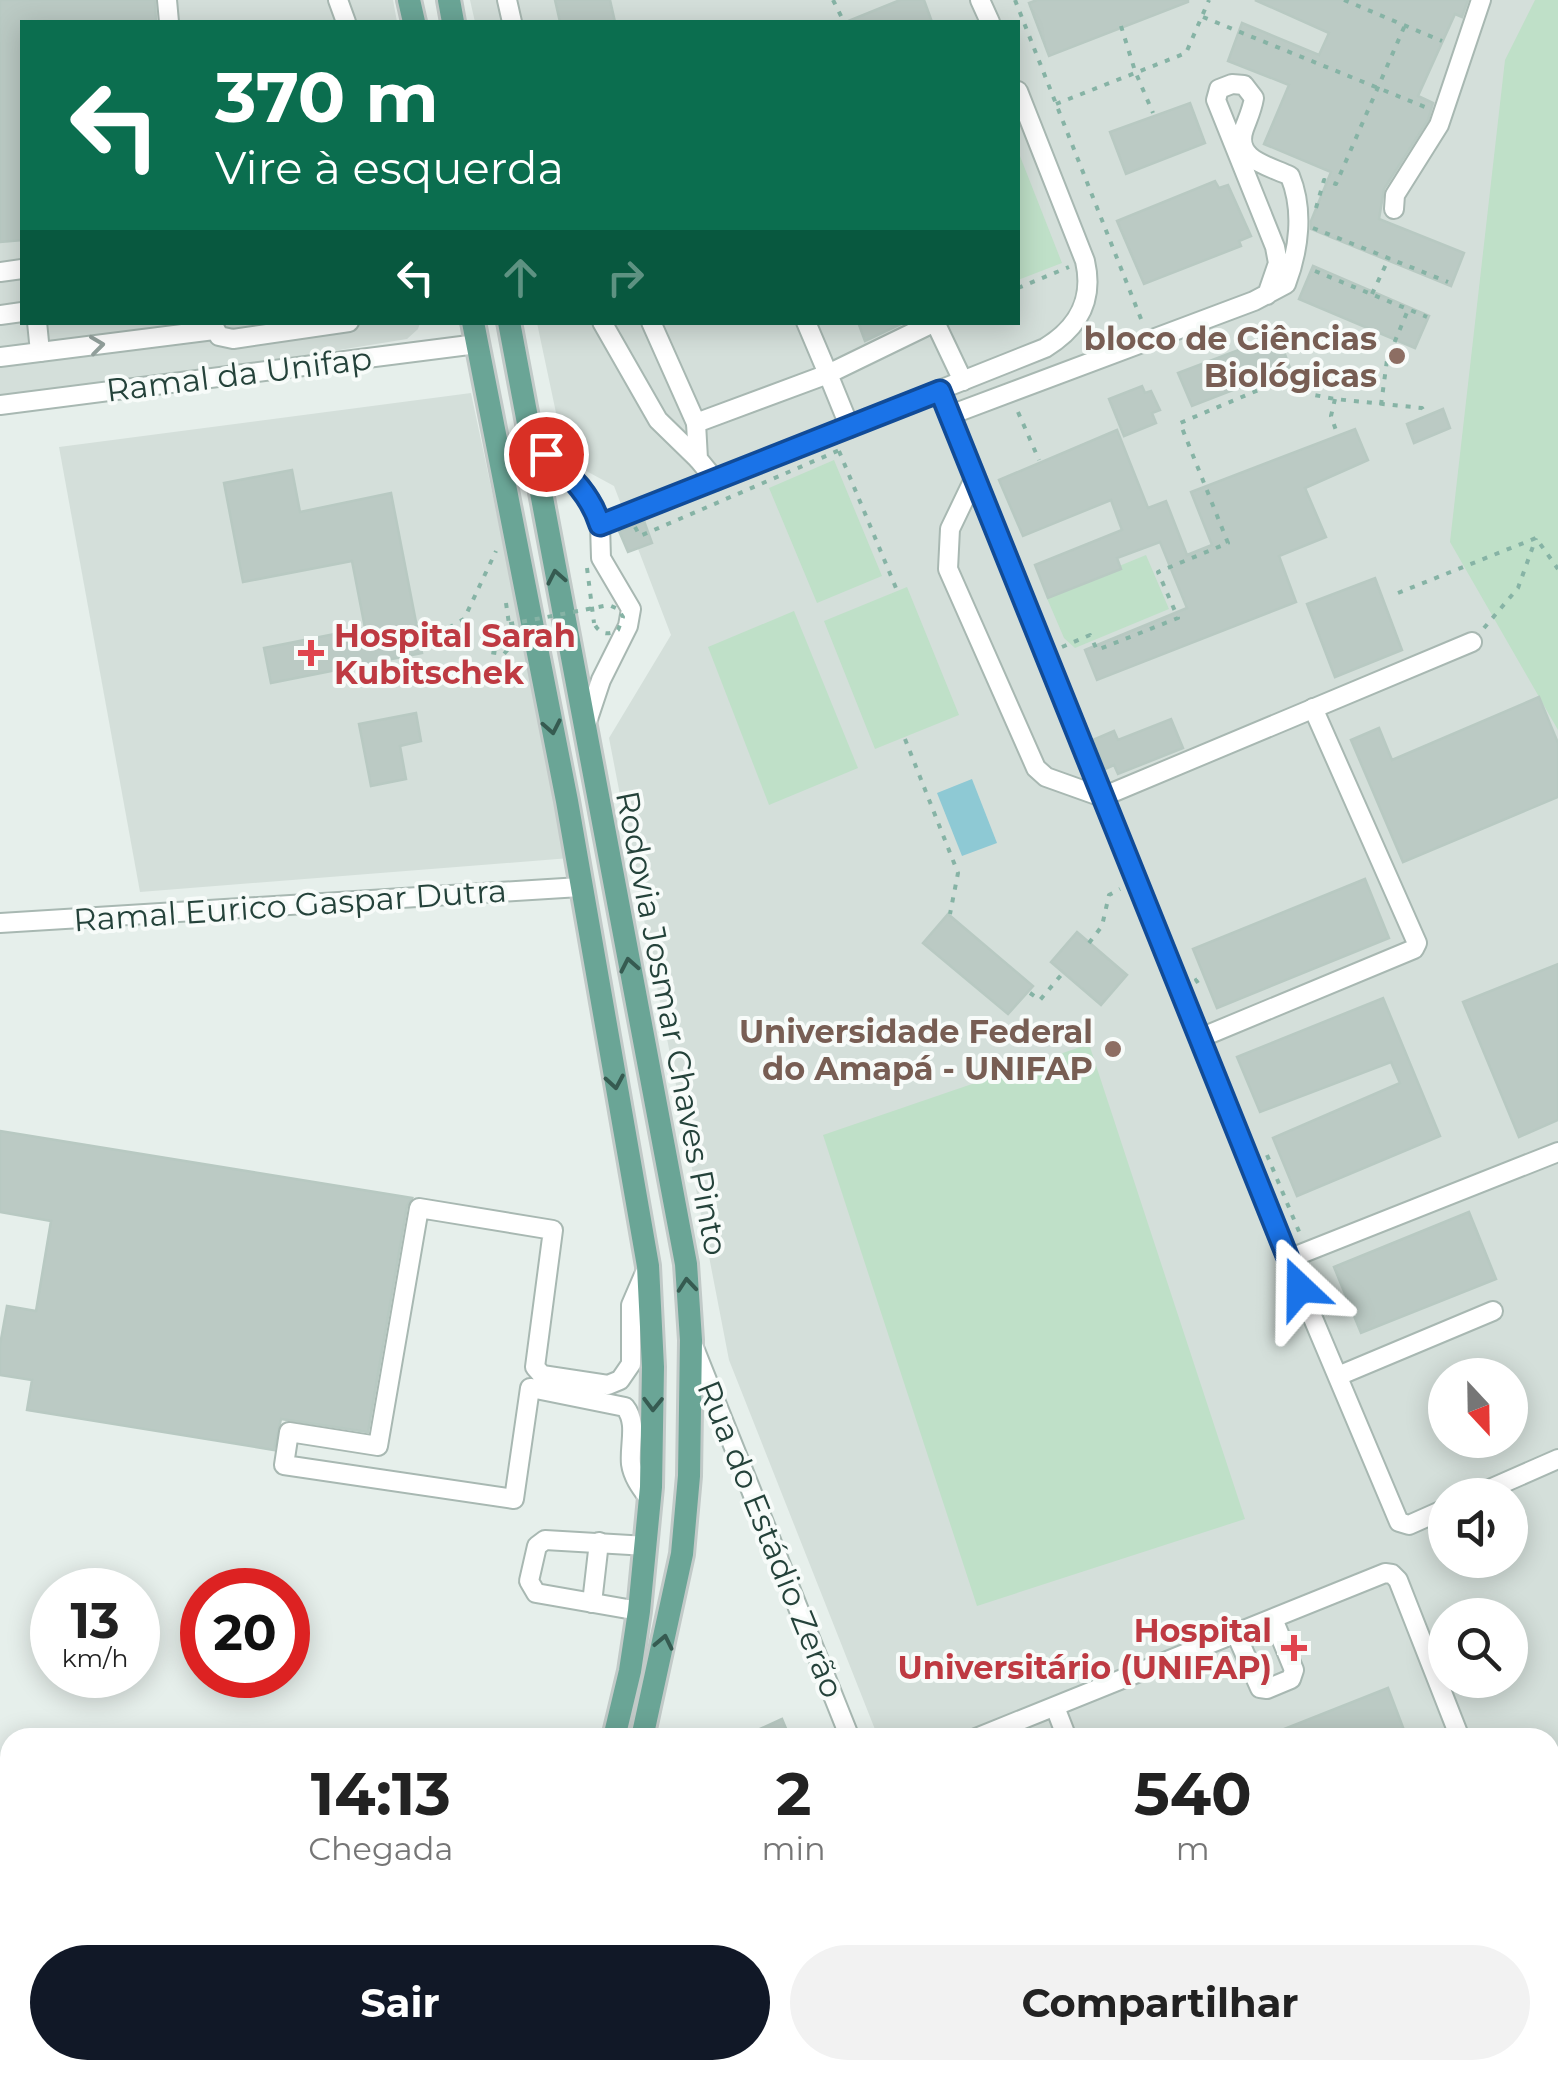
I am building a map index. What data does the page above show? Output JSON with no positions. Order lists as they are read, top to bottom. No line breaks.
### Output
{"streets":{"main road":["Rodovia Josmar Chaves Pinto"],"street":["Ramal da Unifap","Ramal Eurico Gaspar Dutra","Rua do Estádio Zerão"]},"crossings":[["Ramal da Unifap","Rodovia Josmar Chaves Pinto"],["Ramal Eurico Gaspar Dutra","Rodovia Josmar Chaves Pinto"],["Rodovia Josmar Chaves Pinto","Rua do Estádio Zerão"]],"places":{"other":["bloco de Ciências Biológicas","Universidade Federal do Amapá - UNIFAP"],"health":["Hospital Sarah Kubitschek","Hospital Universitário (UNIFAP)"]},"north":"bottom","page":{"turn":["370 m","Vire à esquerda"],"speed":"13 km/h","limit":"20","eta":["14:13","Chegada","2","min","540","m"],"buttons":["Sair","Compartilhar"]}}
